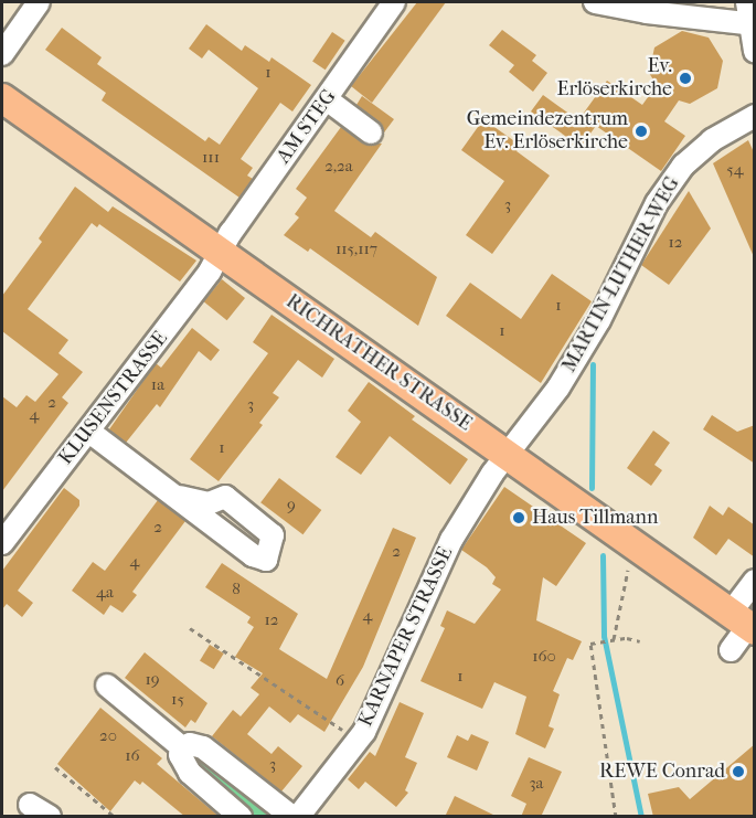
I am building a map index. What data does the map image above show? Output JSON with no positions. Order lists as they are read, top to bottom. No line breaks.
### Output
{"streets":{"main road":["RICHRATHER STRASSE"],"street":["AM STEG","MARTIN-LUTHER-WEG","KLUSENSTRASSE","KARNAPER STRASSE"]},"crossings":[["AM STEG","RICHRATHER STRASSE"],["AM STEG","KLUSENSTRASSE"],["MARTIN-LUTHER-WEG","RICHRATHER STRASSE"],["MARTIN-LUTHER-WEG","KARNAPER STRASSE"],["RICHRATHER STRASSE","KLUSENSTRASSE"],["RICHRATHER STRASSE","KARNAPER STRASSE"]],"places":["Ev. Erlöserkirche","Gemeindezentrum Ev. Erlöserkirche","Haus Tillmann","REWE Conrad"],"house_numbers":["1","111","2,2a","54","3","12","115,117","1","1","1a","2","3","4","1","9","2","2","4","8","4a","4","12","160","1","19","6","15","20","16","3","3a"]}
